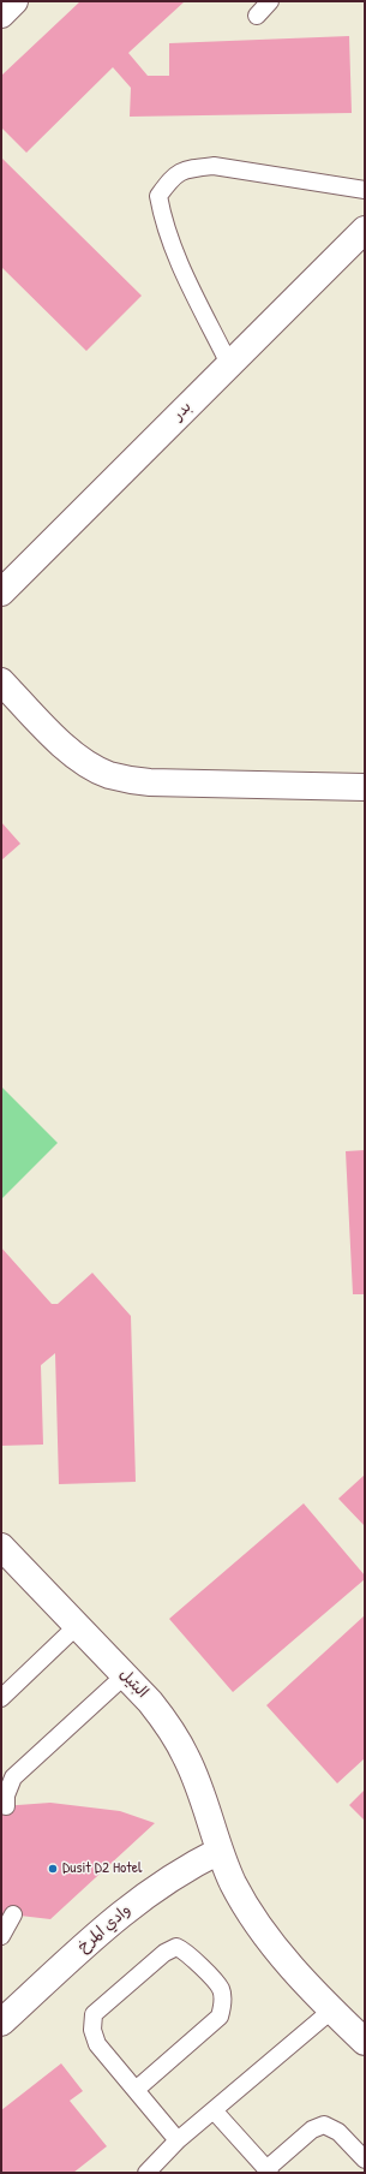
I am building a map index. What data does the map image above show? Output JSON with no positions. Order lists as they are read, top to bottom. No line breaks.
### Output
{"streets":{"street":["بدر","البتيل","وادي المرخ"]},"crossings":[["البتيل","وادي المرخ"]],"places":["Dusit D2 Hotel"]}
